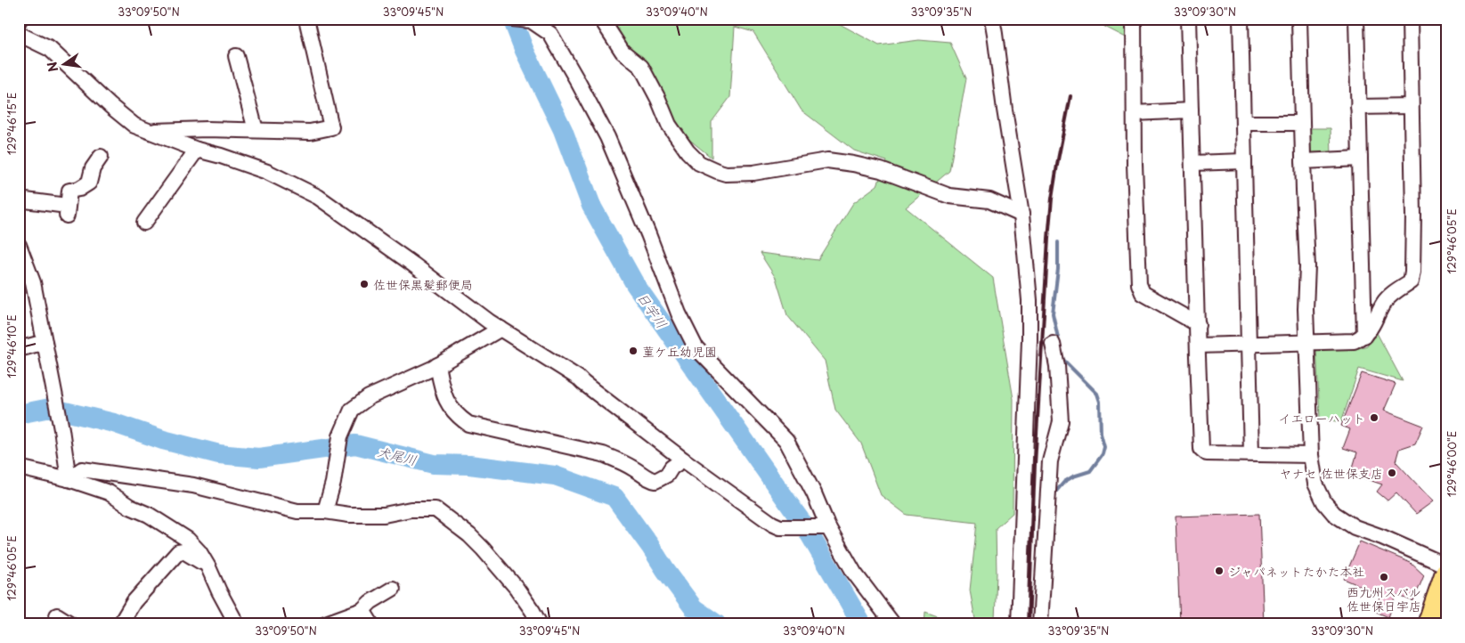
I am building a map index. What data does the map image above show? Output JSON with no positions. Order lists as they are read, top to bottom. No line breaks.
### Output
{"water":["日宇川","犬尾川"],"places":["佐世保黒髪郵便局","菫ケ丘幼児園","イエローハット","ヤナセ 佐世保支店","ジャパネットたかた本社","西九州スバル 佐世保日宇店"],"north":"left","coordinates":["33°09'50\"N","33°09'45\"N","33°09'40\"N","33°09'35\"N","33°09'30\"N","129°46'15\"E","129°46'05\"E","129°46'10\"E","129°46'00\"E"]}
